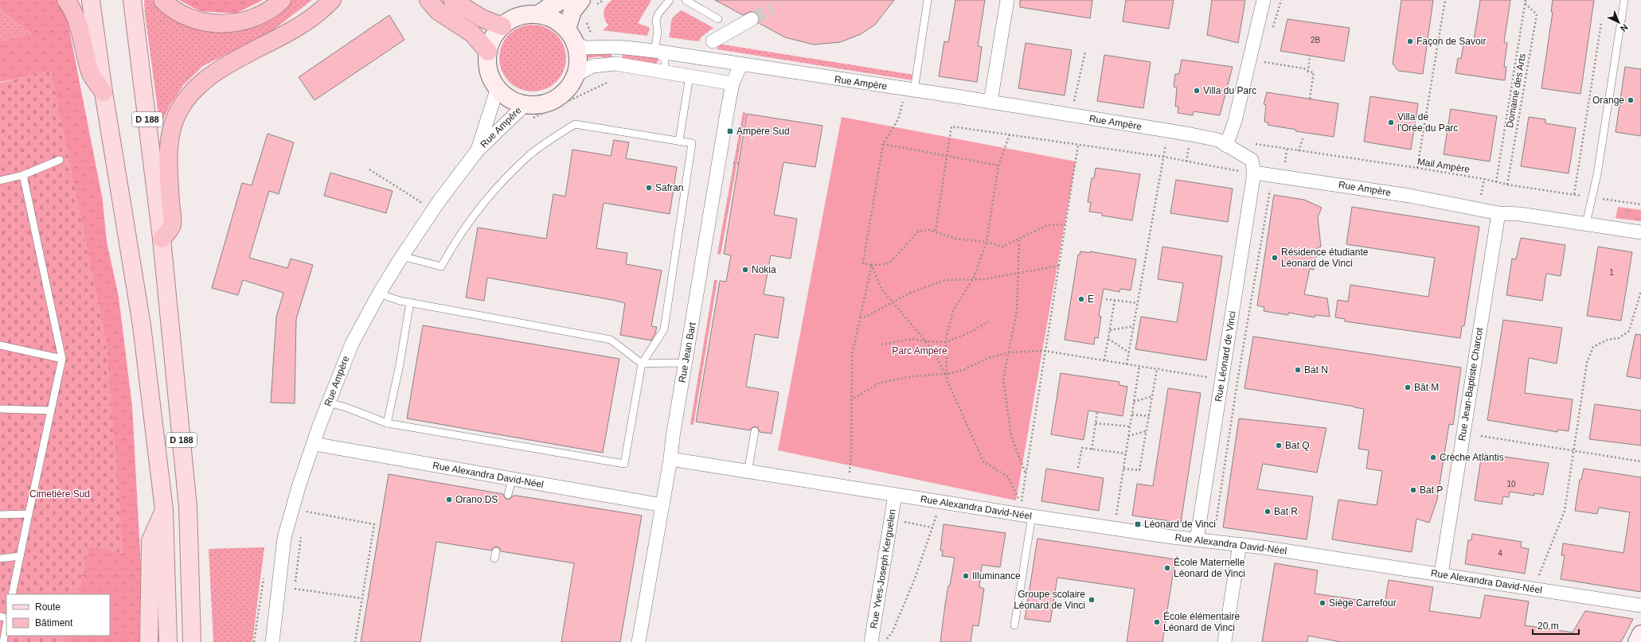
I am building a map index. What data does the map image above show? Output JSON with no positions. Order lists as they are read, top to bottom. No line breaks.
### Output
{"streets":{"main road":["D 188"],"street":["Rue Ampère","Rue Jean Bart","Rue Léonard de Vinci","Rue Jean-Baptiste Charcot","Rue Alexandra David-Néel","Rue Yves-Joseph Kerguelen"],"path":["Domaine des Arts","Mail Ampère"]},"crossings":[["Rue Ampère","Rue Jean Bart"],["Rue Ampère","Rue Léonard de Vinci"],["Rue Ampère","Rue Jean-Baptiste Charcot"],["Rue Ampère","Rue Alexandra David-Néel"],["Domaine des Arts","Mail Ampère"],["Rue Jean Bart","Rue Alexandra David-Néel"],["Rue Léonard de Vinci","Rue Alexandra David-Néel"],["Rue Jean-Baptiste Charcot","Rue Alexandra David-Néel"],["Rue Alexandra David-Néel","Rue Yves-Joseph Kerguelen"]],"parks":["Parc Ampère","Cimetière Sud"],"places":{"other":["Façon de Savoir","Villa du Parc","Orange","Villa de l'Orée du Parc","Safran","Résidence étudiante Léonard de Vinci","Nokia","E","Bat N","Bât M","Bat Q","Crèche Atlantis","Bat P","Orano DS","Bat R","École Maternelle Léonard de Vinci","Illuminance","Groupe scolaire Léonard de Vinci","Siège Carrefour","École élémentaire Léonard de Vinci"],"transit":["Ampère Sud","Léonard de Vinci"]},"house_numbers":["2B","1","10","4"],"legend":["Route","Bâtiment"],"scale_bar":"20 m","north":"bottom right"}
